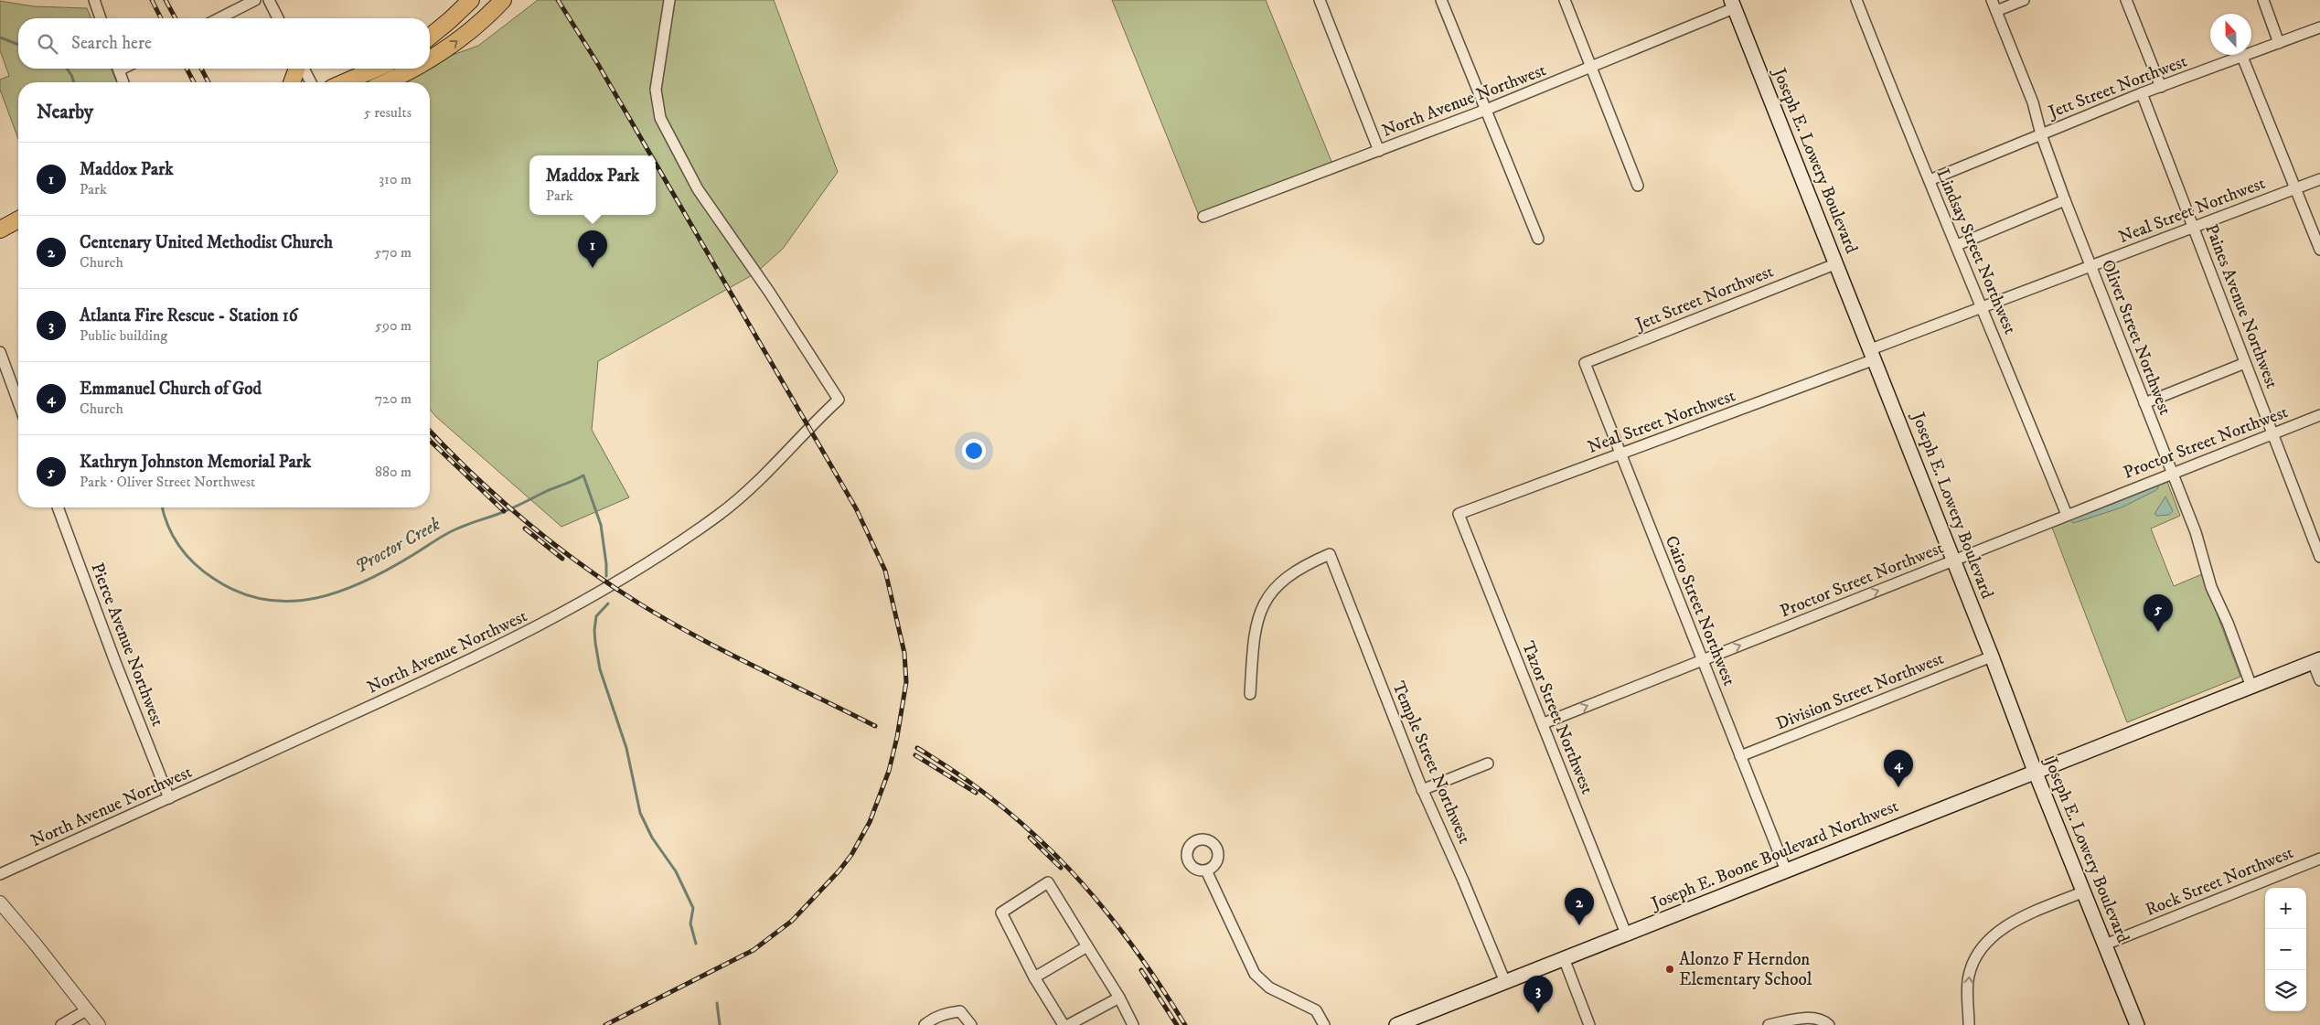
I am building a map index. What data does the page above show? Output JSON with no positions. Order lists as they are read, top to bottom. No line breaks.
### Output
{"streets":{"main road":["Joseph E. Lowery Boulevard","Joseph E. Boone Boulevard Northwest"],"street":["Jett Street Northwest","North Avenue Northwest","Neal Street Northwest","Lindsay Street Northwest","Paines Avenue Northwest","Oliver Street Northwest","Proctor Street Northwest","Cairo Street Northwest","Pierce Avenue Northwest","Division Street Northwest","Tazor Street Northwest","Temple Street Northwest","Rock Street Northwest"]},"crossings":[["Jett Street Northwest","Joseph E. Lowery Boulevard"],["Jett Street Northwest","Lindsay Street Northwest"],["Jett Street Northwest","Paines Avenue Northwest"],["Jett Street Northwest","Oliver Street Northwest"],["Jett Street Northwest","Cairo Street Northwest"],["North Avenue Northwest","Joseph E. Lowery Boulevard"],["North Avenue Northwest","Pierce Avenue Northwest"],["Joseph E. Lowery Boulevard","Neal Street Northwest"],["Joseph E. Lowery Boulevard","Proctor Street Northwest"],["Joseph E. Lowery Boulevard","Division Street Northwest"],["Joseph E. Lowery Boulevard","Joseph E. Boone Boulevard Northwest"],["Joseph E. Lowery Boulevard","Rock Street Northwest"],["Neal Street Northwest","Lindsay Street Northwest"],["Neal Street Northwest","Paines Avenue Northwest"],["Neal Street Northwest","Oliver Street Northwest"],["Neal Street Northwest","Cairo Street Northwest"],["Neal Street Northwest","Tazor Street Northwest"],["Lindsay Street Northwest","Proctor Street Northwest"],["Paines Avenue Northwest","Proctor Street Northwest"],["Oliver Street Northwest","Proctor Street Northwest"],["Oliver Street Northwest","Joseph E. Boone Boulevard Northwest"],["Proctor Street Northwest","Cairo Street Northwest"],["Proctor Street Northwest","Tazor Street Northwest"],["Cairo Street Northwest","Division Street Northwest"],["Cairo Street Northwest","Joseph E. Boone Boulevard Northwest"],["Tazor Street Northwest","Joseph E. Boone Boulevard Northwest"],["Temple Street Northwest","Joseph E. Boone Boulevard Northwest"]],"one_way":["Proctor Street Northwest"],"water":["Proctor Creek"],"places":["Alonzo F Herndon Elementary School"],"north":"top","page":{"search":"Search here","heading":["Nearby","5 results"],"list":[{"mark":"1","name":"Maddox Park","note":"Park","value":"310 m"},{"mark":"2","name":"Centenary United Methodist Church","note":"Church","value":"570 m"},{"mark":"3","name":"Atlanta Fire Rescue - Station 16","note":"Public building","value":"590 m"},{"mark":"4","name":"Emmanuel Church of God","note":"Church","value":"720 m"},{"mark":"5","name":"Kathryn Johnston Memorial Park","note":"Park · Oliver Street Northwest","value":"880 m"}],"popup":["Maddox Park","Park"],"pins":["1","5","4","2","3"],"map_buttons":["+","−"]}}
